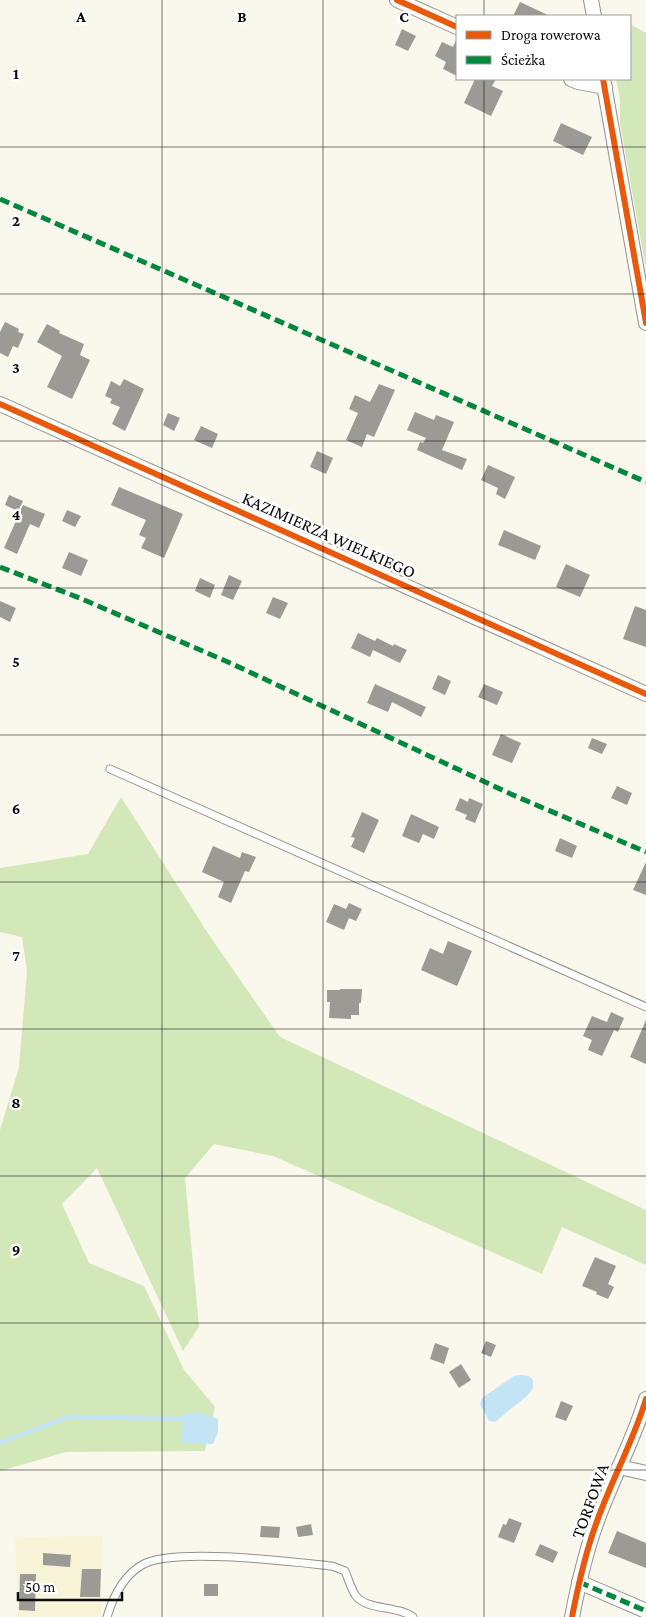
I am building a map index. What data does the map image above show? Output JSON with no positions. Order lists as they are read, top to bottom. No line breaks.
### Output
{"streets":{"street":["KAZIMIERZA WIELKIEGO","TORFOWA"]},"legend":["Droga rowerowa","Ścieżka"],"scale_bar":"50 m","grid":{"columns":["A","B","C"],"rows":["1","2","3","4","5","6","7","8","9"]}}
